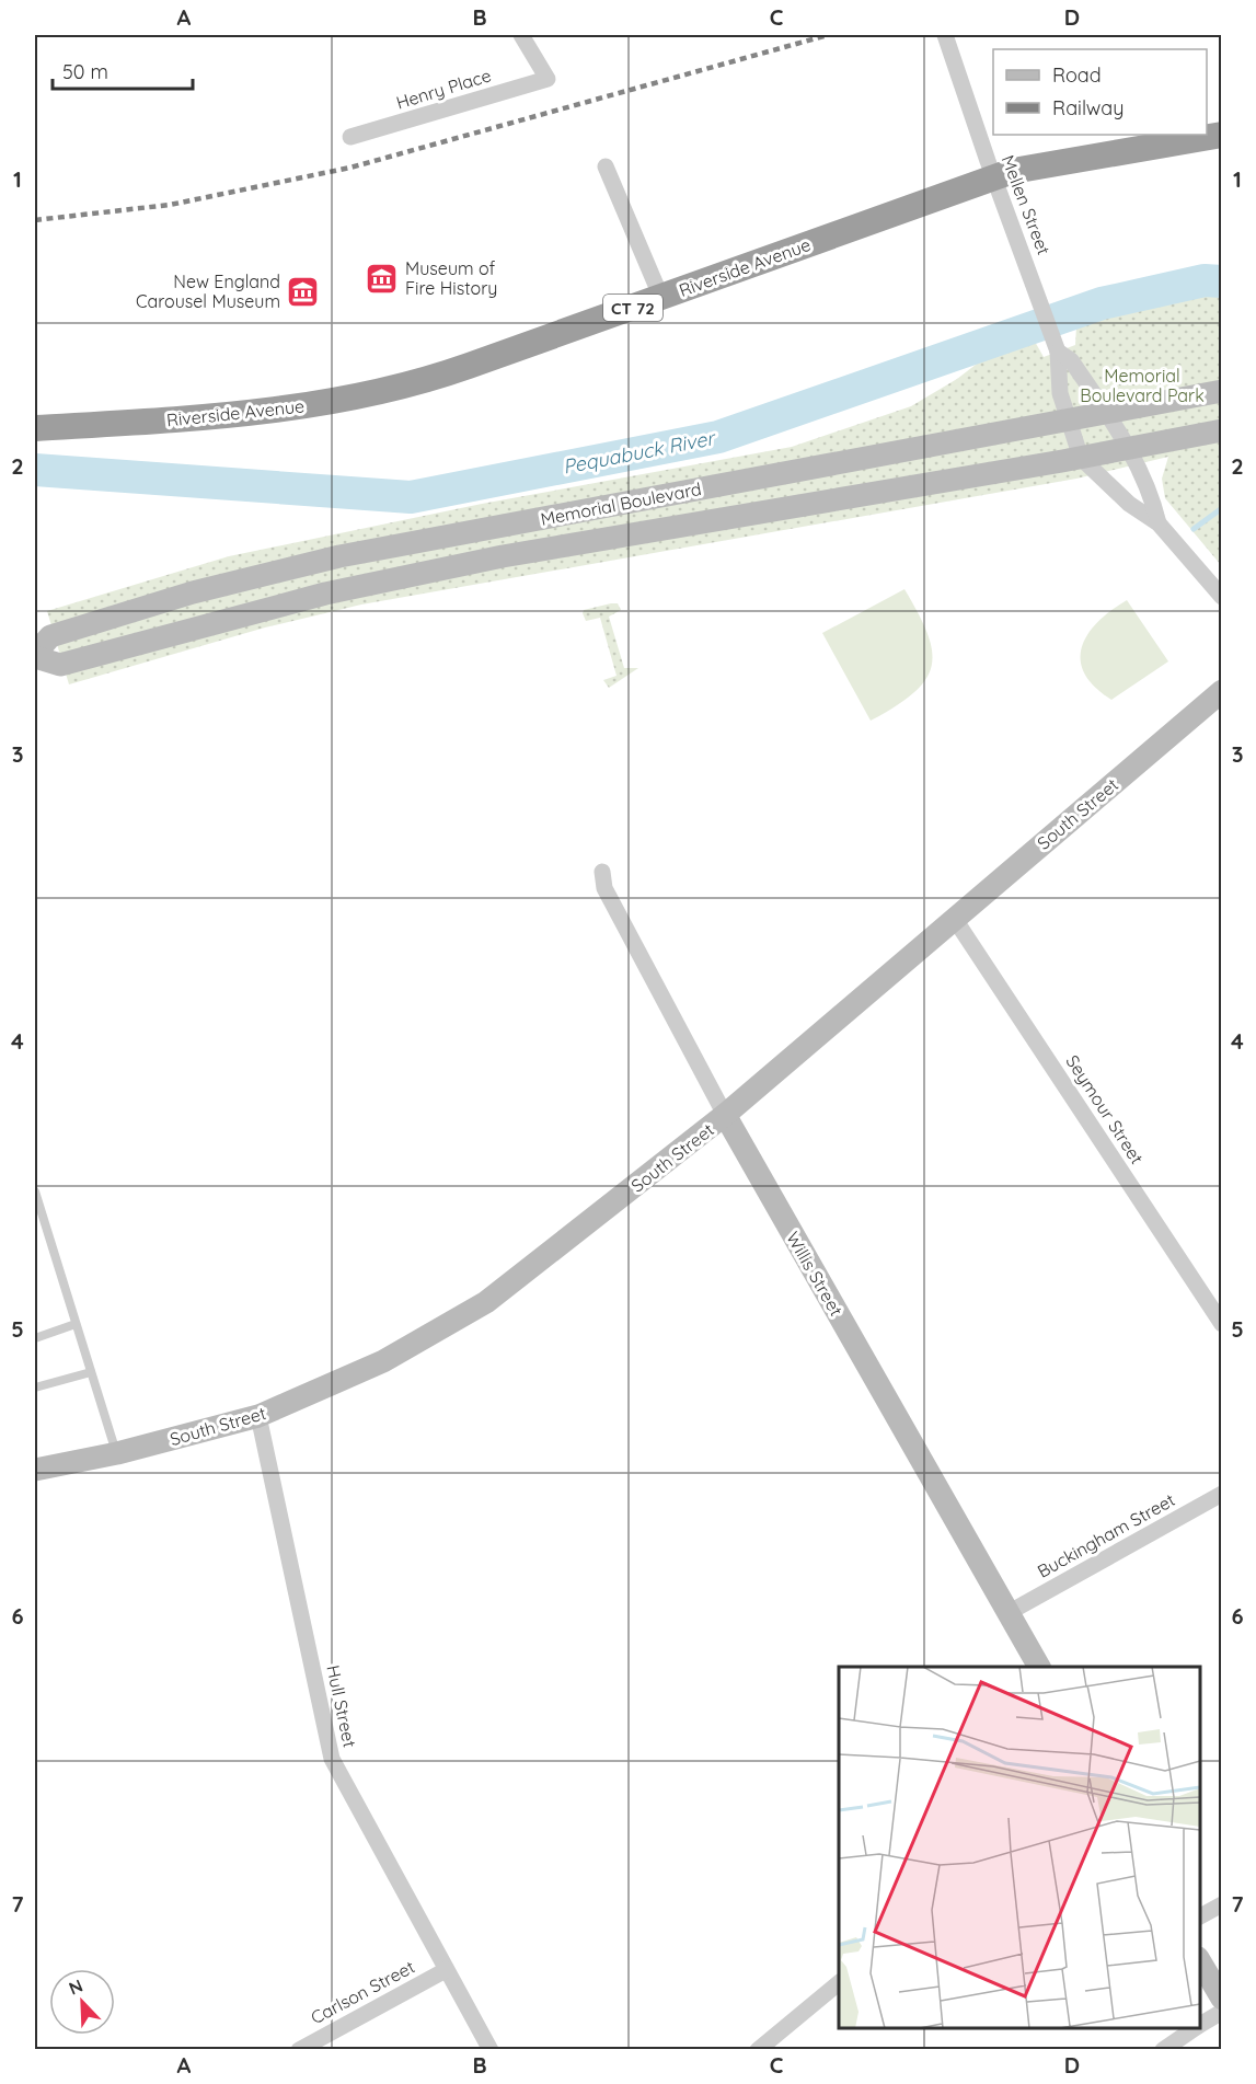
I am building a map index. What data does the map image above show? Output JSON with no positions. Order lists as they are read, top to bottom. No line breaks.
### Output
{"streets":{"highway":["Riverside Avenue","CT 72"],"main road":["Memorial Boulevard","South Street","Willis Street"],"street":["Henry Place","Mellen Street","Seymour Street","Buckingham Street","Hull Street","Carlson Street"]},"crossings":[["Mellen Street","Riverside Avenue"],["Mellen Street","Memorial Boulevard"],["South Street","Seymour Street"],["South Street","Willis Street"],["South Street","Hull Street"],["Willis Street","Buckingham Street"],["Hull Street","Carlson Street"]],"water":["Pequabuck River"],"parks":["Memorial Boulevard Park"],"places":{"museum":["Museum of Fire History","New England Carousel Museum"]},"legend":["Road","Railway"],"scale_bar":"50 m","north":"top left","grid":{"columns":["A","B","C","D"],"rows":["1","2","3","4","5","6","7"]}}
